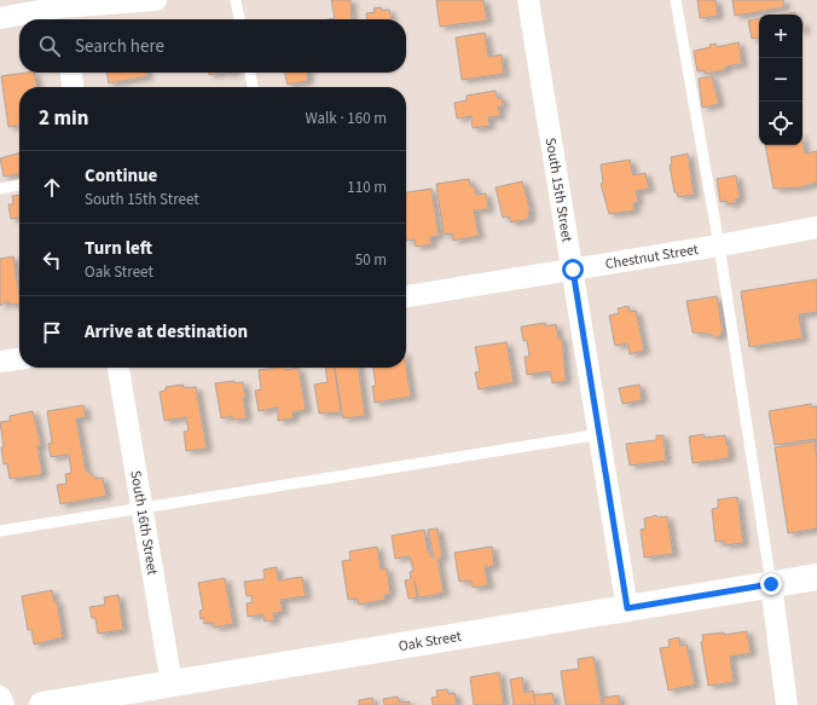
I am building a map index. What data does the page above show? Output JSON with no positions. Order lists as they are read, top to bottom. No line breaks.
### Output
{"streets":{"street":["South 15th Street","Chestnut Street","South 16th Street","Oak Street"]},"crossings":[["South 15th Street","Chestnut Street"],["South 15th Street","Oak Street"],["South 16th Street","Oak Street"]],"page":{"map_buttons":["+","−"],"search":"Search here","heading":["2 min","Walk · 160 m"],"list":[["Continue","South 15th Street","110 m"],["Turn left","Oak Street","50 m"],"Arrive at destination"]}}
